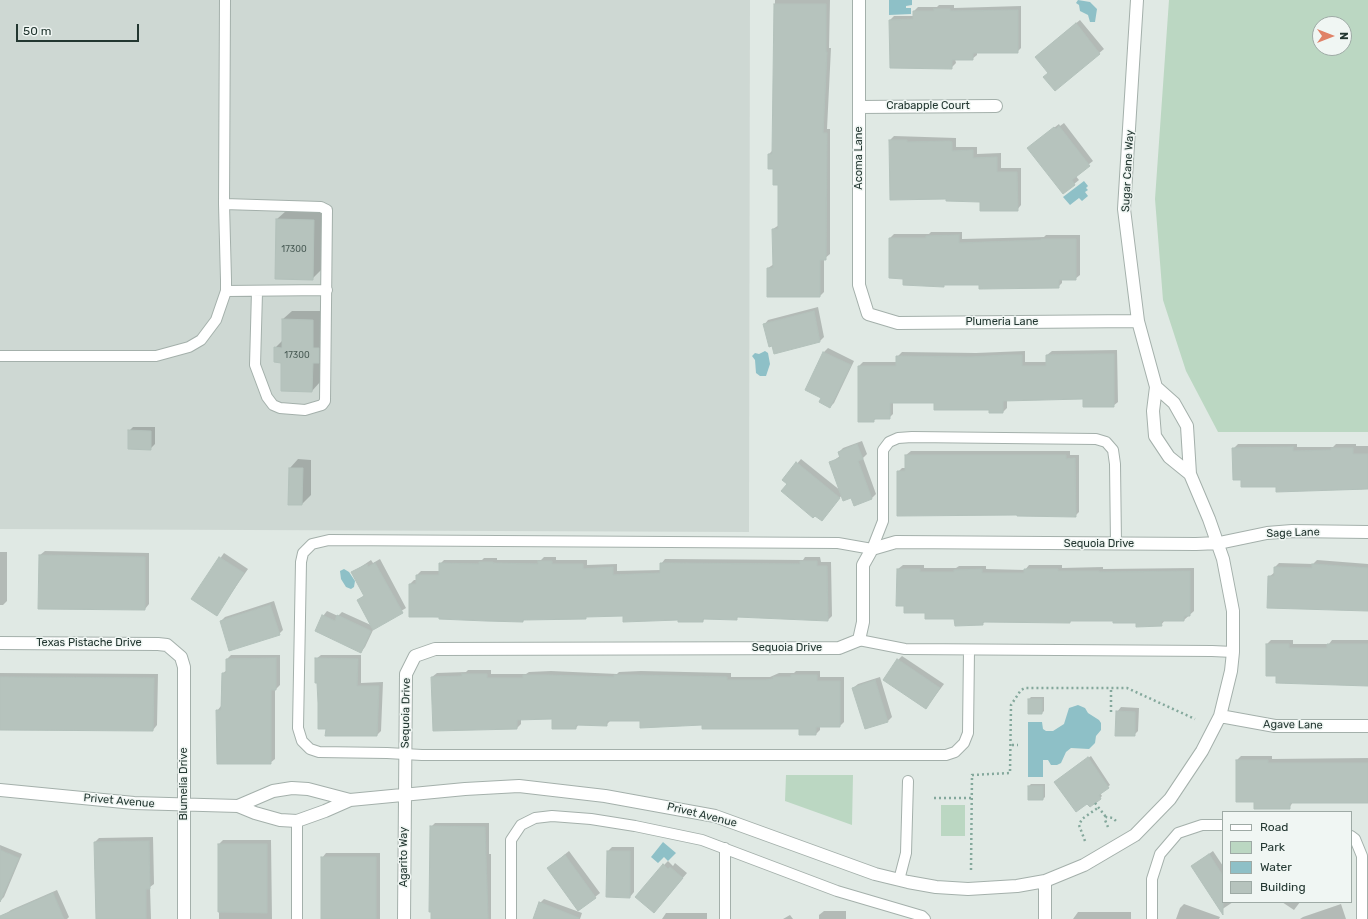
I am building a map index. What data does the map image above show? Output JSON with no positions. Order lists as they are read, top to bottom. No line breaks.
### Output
{"streets":{"street":["Crabapple Court","Acoma Lane","Sugar Cane Way","Plumeria Lane","Sage Lane","Sequoia Drive","Texas Pistache Drive","Agave Lane","Blumelia Drive","Privet Avenue","Agarito Way"]},"crossings":[["Crabapple Court","Acoma Lane"],["Acoma Lane","Plumeria Lane"],["Sugar Cane Way","Plumeria Lane"],["Sugar Cane Way","Sage Lane"],["Sugar Cane Way","Sequoia Drive"],["Sugar Cane Way","Agave Lane"],["Sugar Cane Way","Privet Avenue"],["Sage Lane","Sequoia Drive"],["Sequoia Drive","Privet Avenue"],["Sequoia Drive","Agarito Way"],["Texas Pistache Drive","Blumelia Drive"],["Blumelia Drive","Privet Avenue"],["Privet Avenue","Agarito Way"]],"house_numbers":["17300","17300"],"legend":["Road","Park","Water","Building"],"scale_bar":"50 m","north":"right"}
